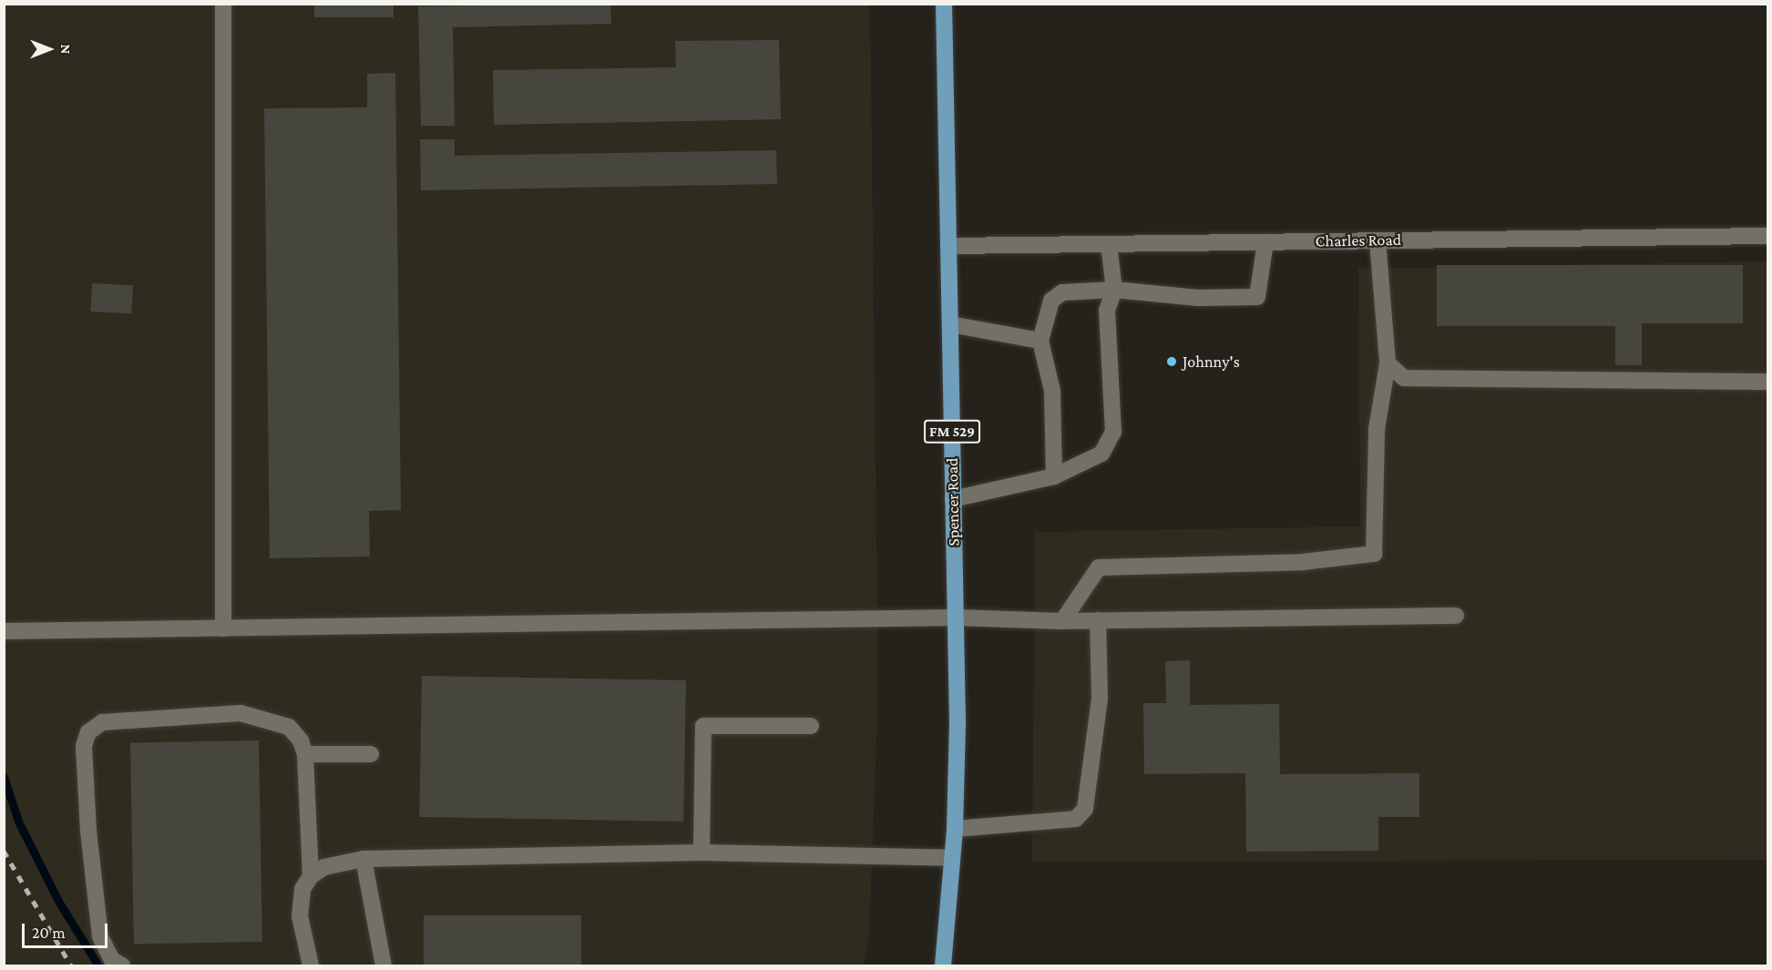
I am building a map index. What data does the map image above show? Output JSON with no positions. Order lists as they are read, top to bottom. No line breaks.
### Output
{"streets":{"main road":["FM 529","Spencer Road"],"street":["Charles Road"]},"crossings":[["Charles Road","Spencer Road"]],"places":["Johnny's"],"scale_bar":"20 m","north":"right"}
